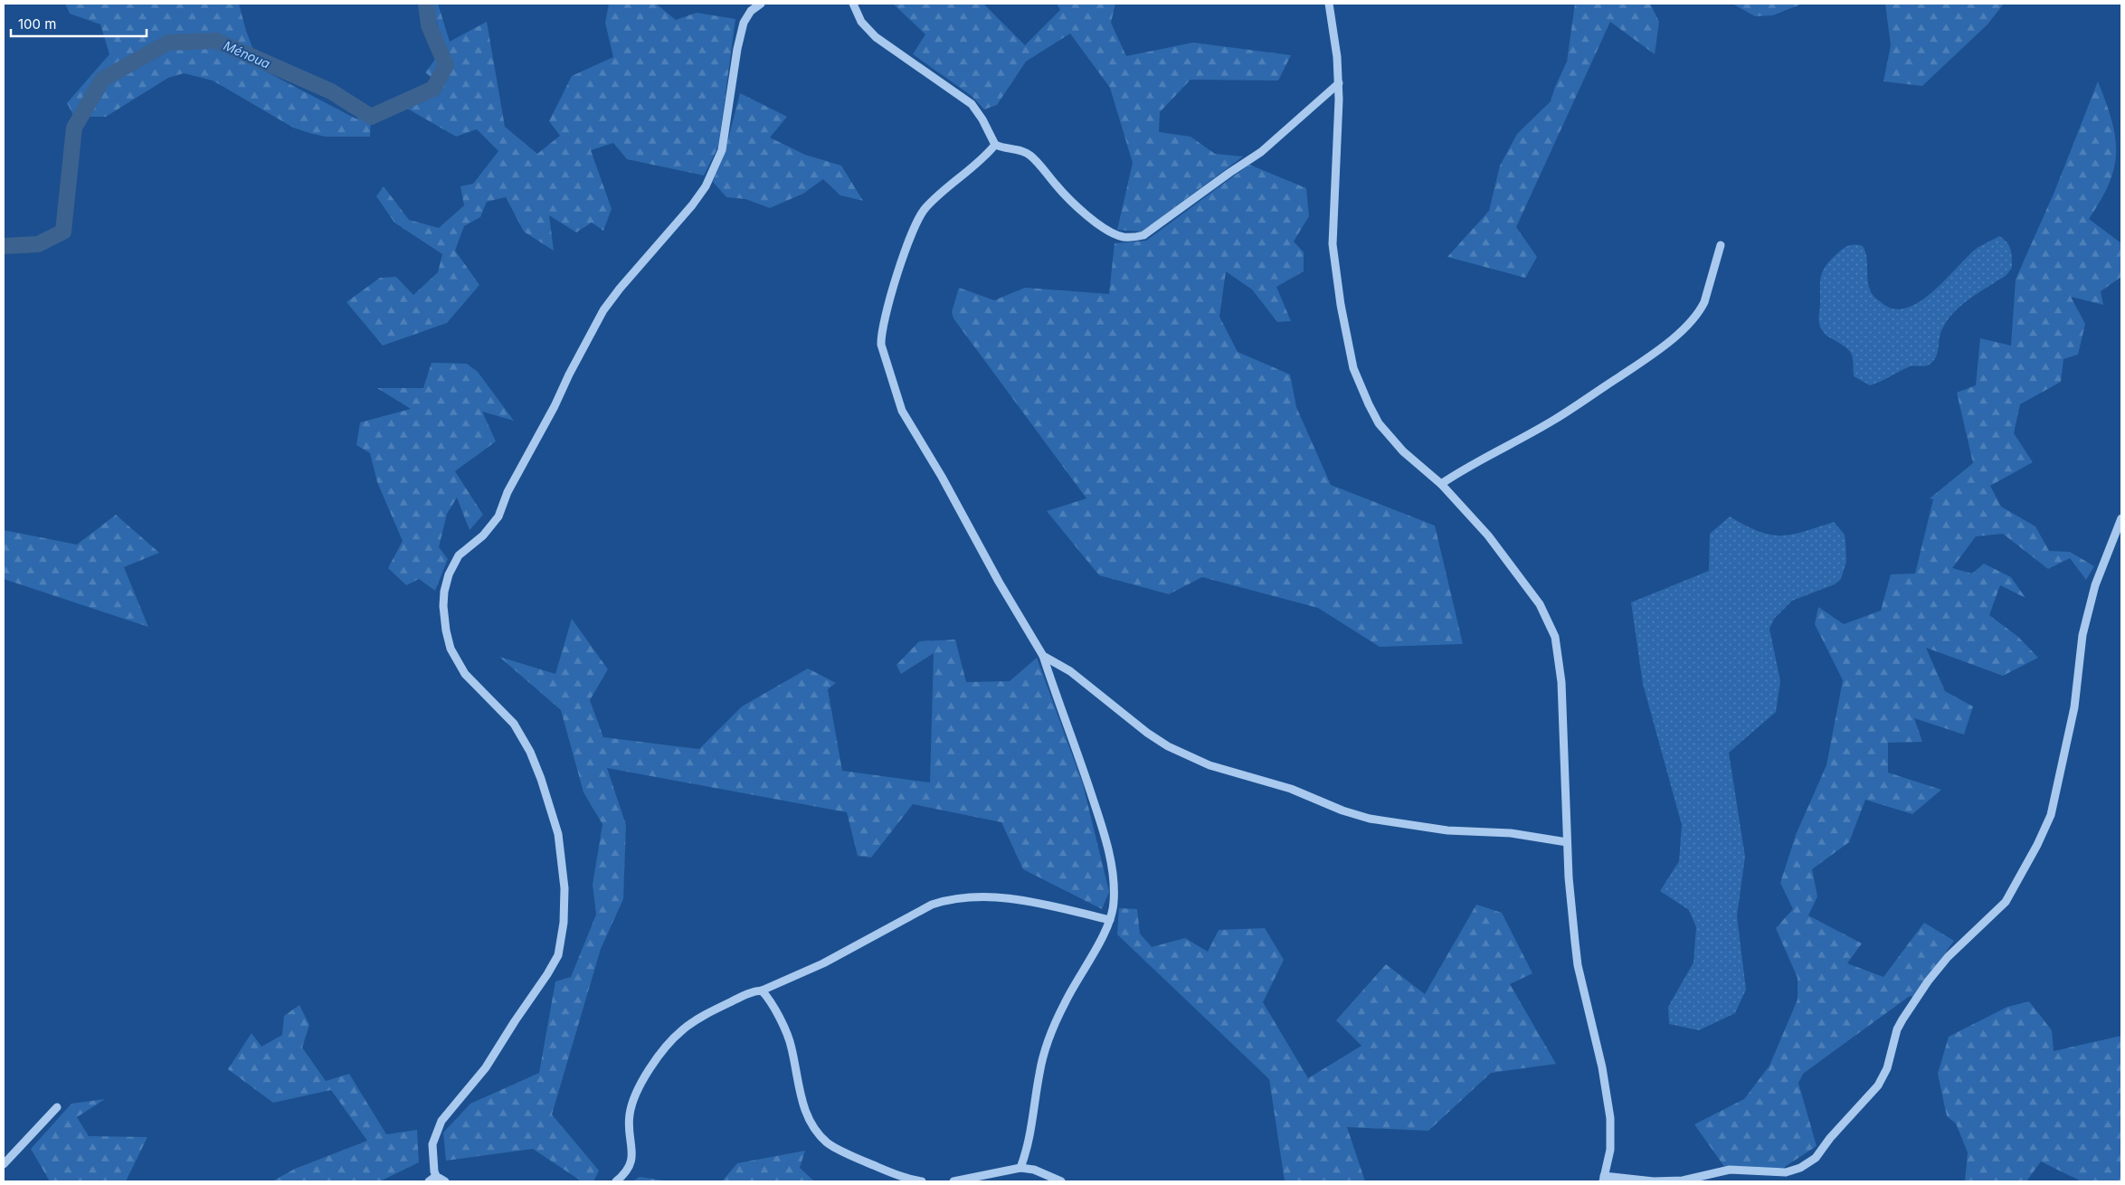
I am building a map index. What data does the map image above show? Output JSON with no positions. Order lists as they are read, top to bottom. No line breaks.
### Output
{"water":["Ménoua"],"scale_bar":"100 m"}
